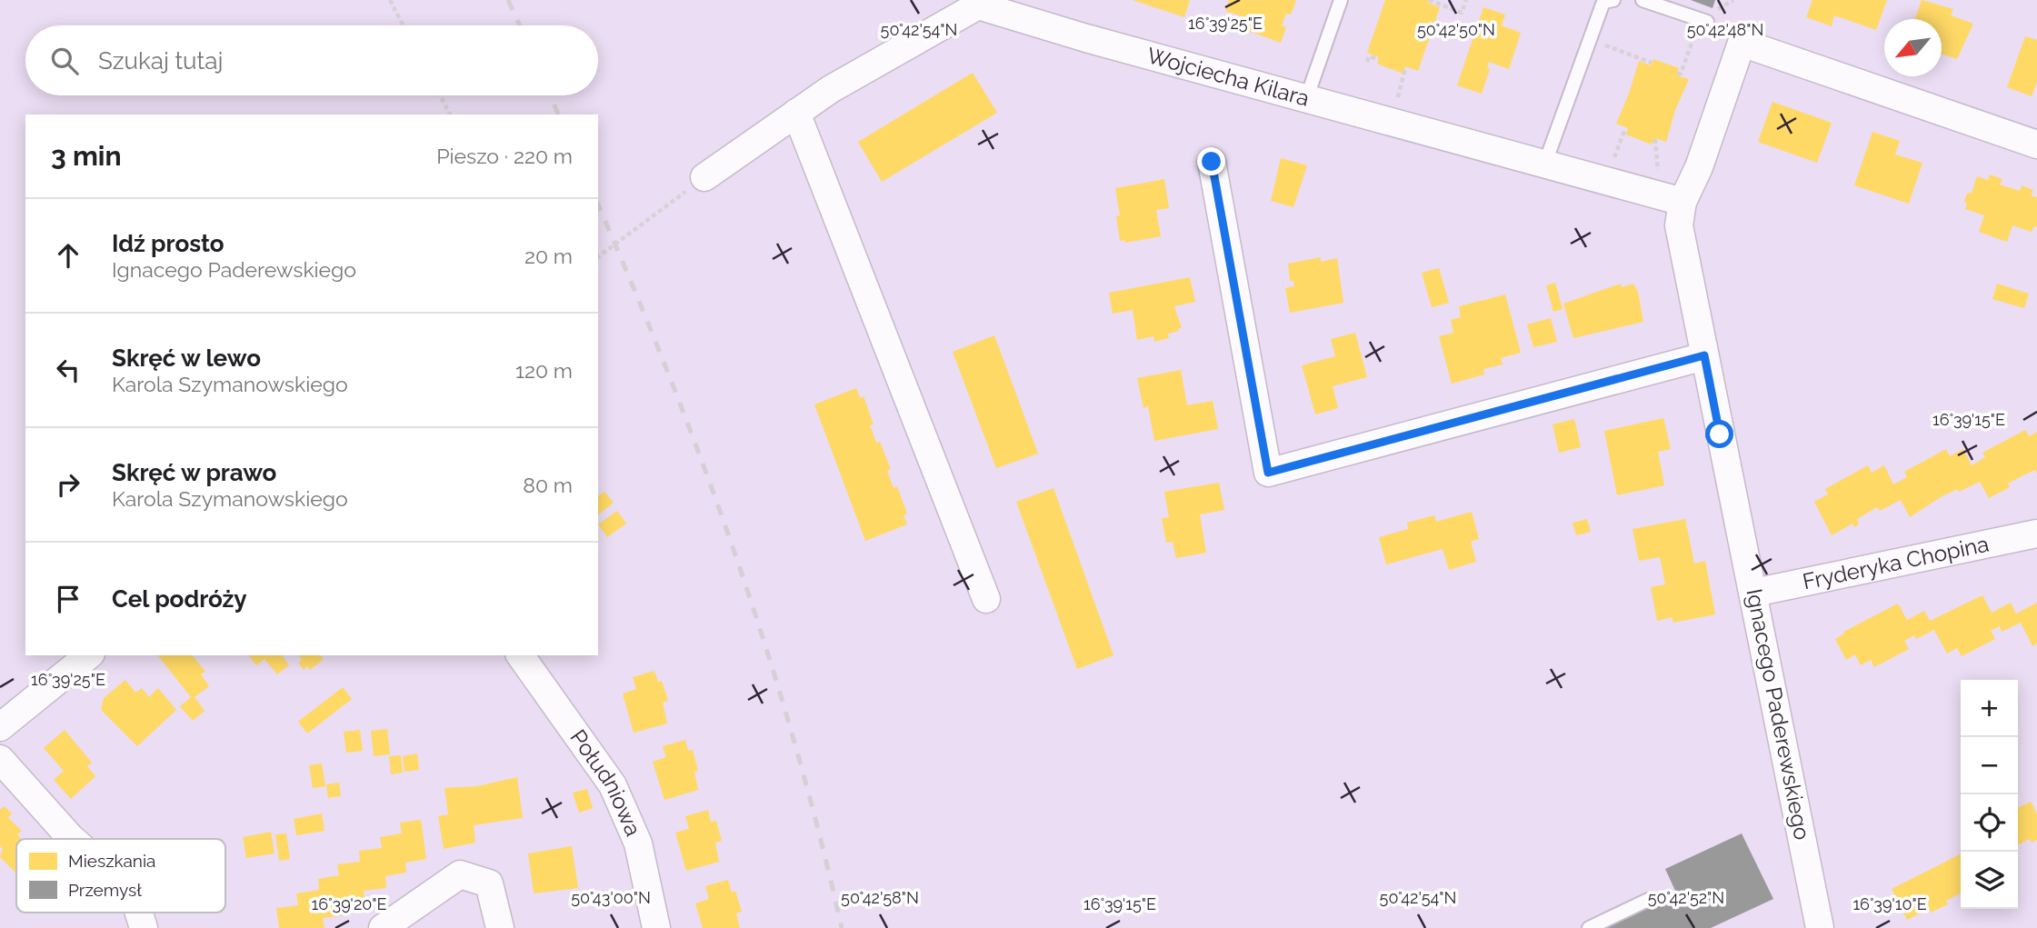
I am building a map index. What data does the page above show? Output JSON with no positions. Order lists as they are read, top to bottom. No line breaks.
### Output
{"streets":{"street":["Wojciecha Kilara","Fryderyka Chopina","Ignacego Paderewskiego","Południowa"]},"crossings":[["Wojciecha Kilara","Ignacego Paderewskiego"],["Fryderyka Chopina","Ignacego Paderewskiego"]],"legend":["Mieszkania","Przemysł"],"north":"bottom left","page":{"search":"Szukaj tutaj","heading":["3 min","Pieszo · 220 m"],"list":[["Idź prosto","Ignacego Paderewskiego","20 m"],["Skręć w lewo","Karola Szymanowskiego","120 m"],["Skręć w prawo","Karola Szymanowskiego","80 m"],"Cel podróży"],"map_buttons":["+","−"]},"coordinates":["16°39'25\"E","50°42'48\"N","50°42'54\"N","50°42'50\"N","16°39'15\"E","50°43'00\"N","50°42'58\"N","50°42'52\"N","16°39'20\"E","16°39'10\"E"]}
